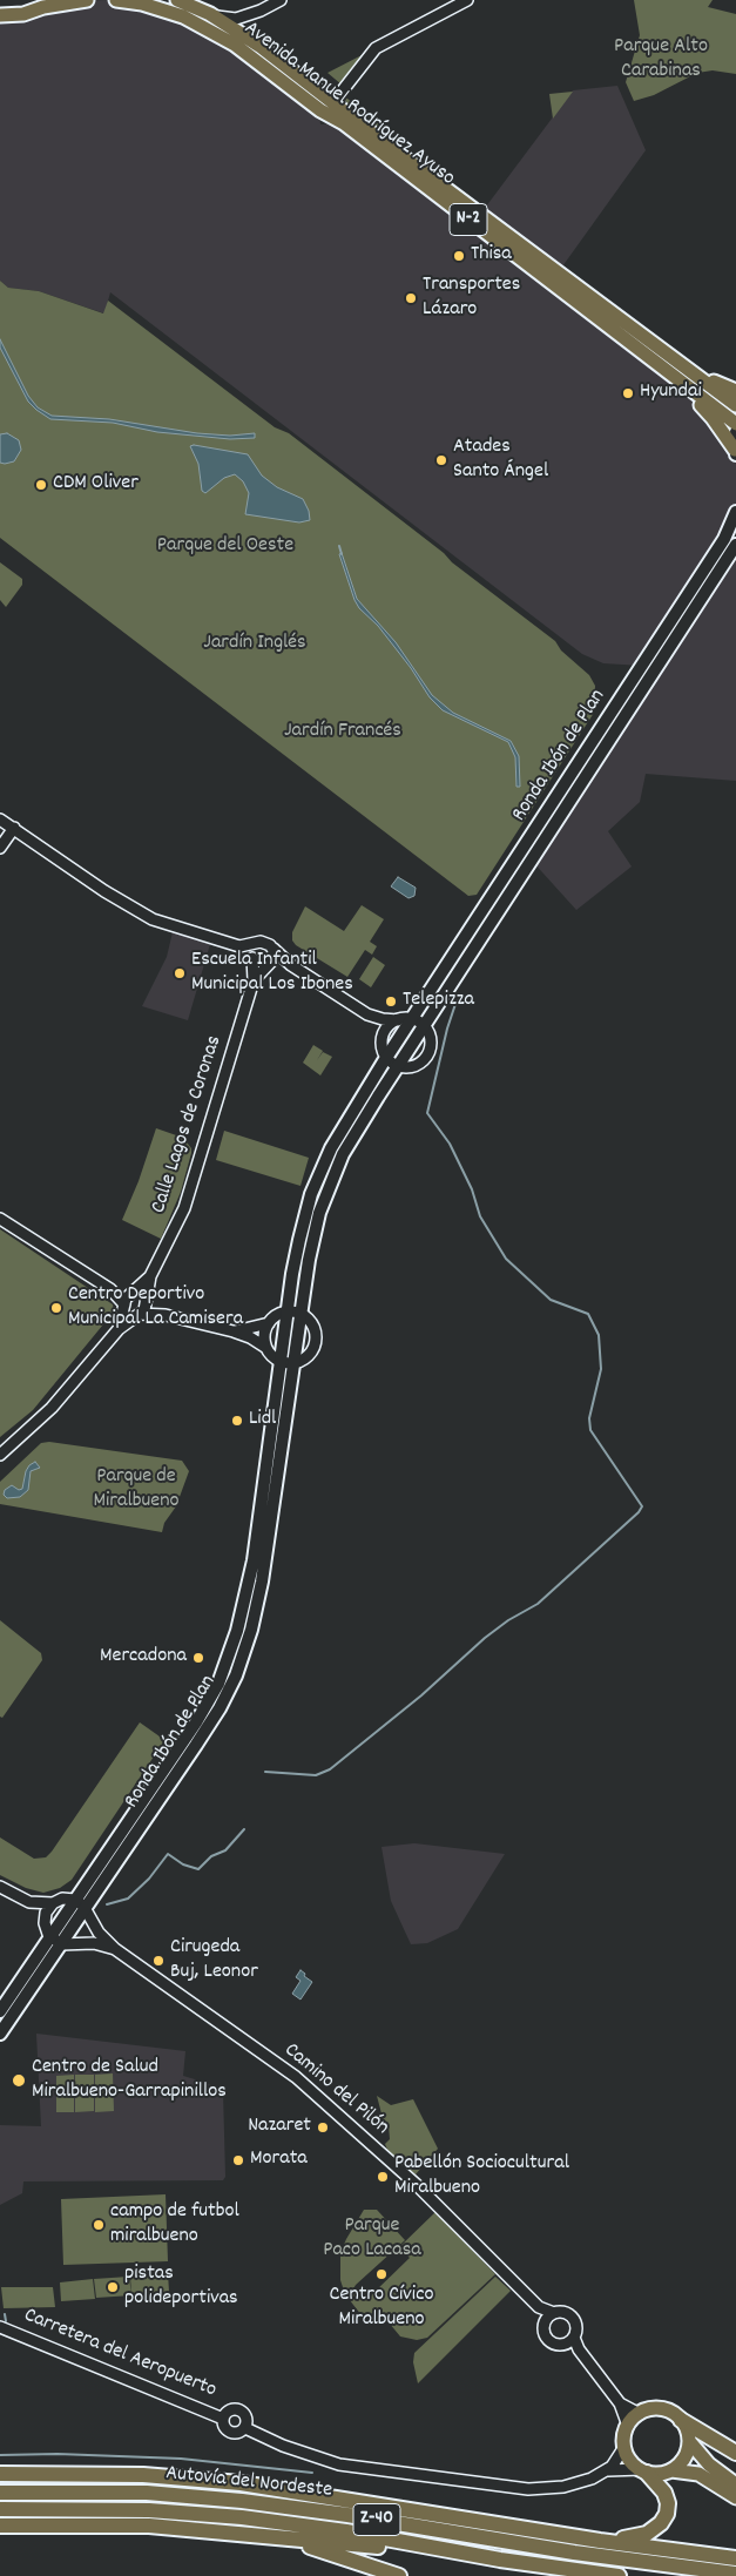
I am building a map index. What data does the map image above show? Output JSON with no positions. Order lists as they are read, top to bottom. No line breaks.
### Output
{"streets":{"highway":["Avenida Manuel Rodríguez Ayuso","N-2","Autovía del Nordeste","Z-40"],"main road":["Ronda Ibón de Plan"],"street":["Calle Lagos de Coronas","Camino del Pilón","Carretera del Aeropuerto"]},"crossings":[["Ronda Ibón de Plan","Camino del Pilón"]],"parks":["Parque Alto Carabinas","Parque del Oeste","Jardín Inglés","Jardín Francés","Parque de Miralbueno","Parque Paco Lacasa"],"places":["Thisa","Transportes Lázaro","Hyundai","Atades Santo Ángel","CDM Oliver","Escuela Infantil Municipal Los Ibones","Telepizza","Centro Deportivo Municipal La Camisera","Lidl","Mercadona","Cirugeda Buj, Leonor","Centro de Salud Miralbueno-Garrapinillos","Nazaret","Morata","Pabellón Sociocultural Miralbueno","campo de futbol miralbueno","Centro Cívico Miralbueno","pistas polideportivas"]}
